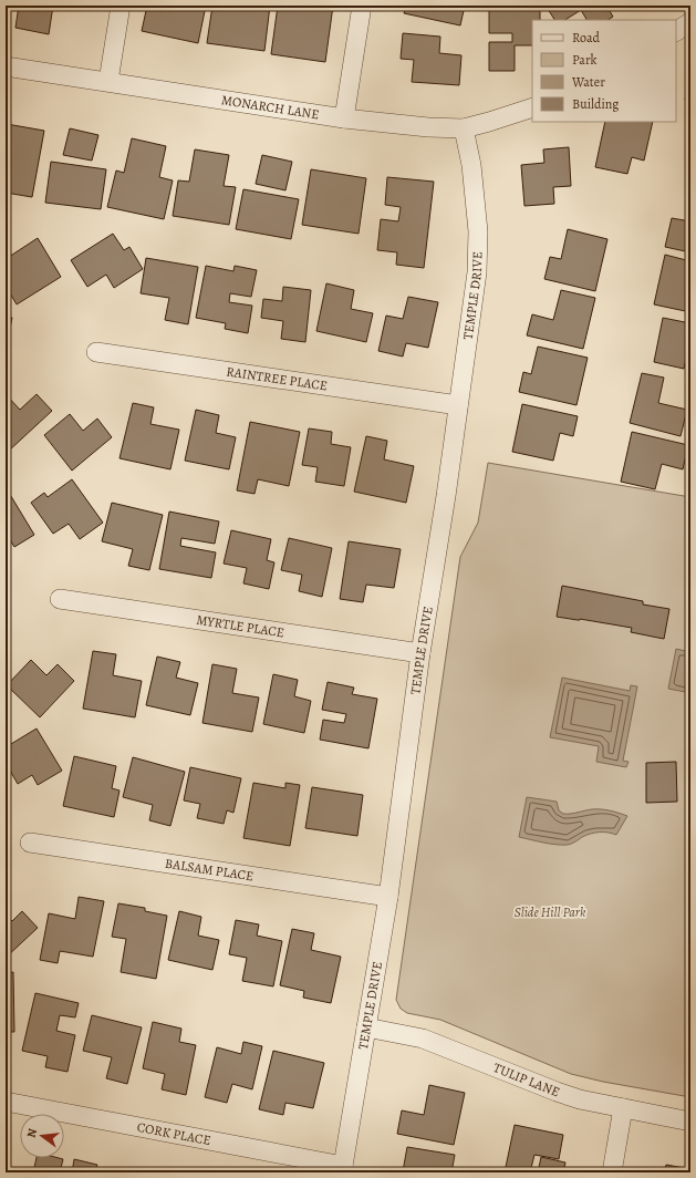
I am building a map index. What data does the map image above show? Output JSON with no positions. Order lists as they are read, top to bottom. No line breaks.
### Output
{"streets":{"street":["MONARCH LANE","TEMPLE DRIVE","RAINTREE PLACE","MYRTLE PLACE","BALSAM PLACE","TULIP LANE","CORK PLACE"]},"crossings":[["MONARCH LANE","TEMPLE DRIVE"],["TEMPLE DRIVE","RAINTREE PLACE"],["TEMPLE DRIVE","MYRTLE PLACE"],["TEMPLE DRIVE","BALSAM PLACE"],["TEMPLE DRIVE","TULIP LANE"],["TEMPLE DRIVE","CORK PLACE"]],"parks":["Slide Hill Park"],"legend":["Road","Park","Water","Building"],"north":"left"}
